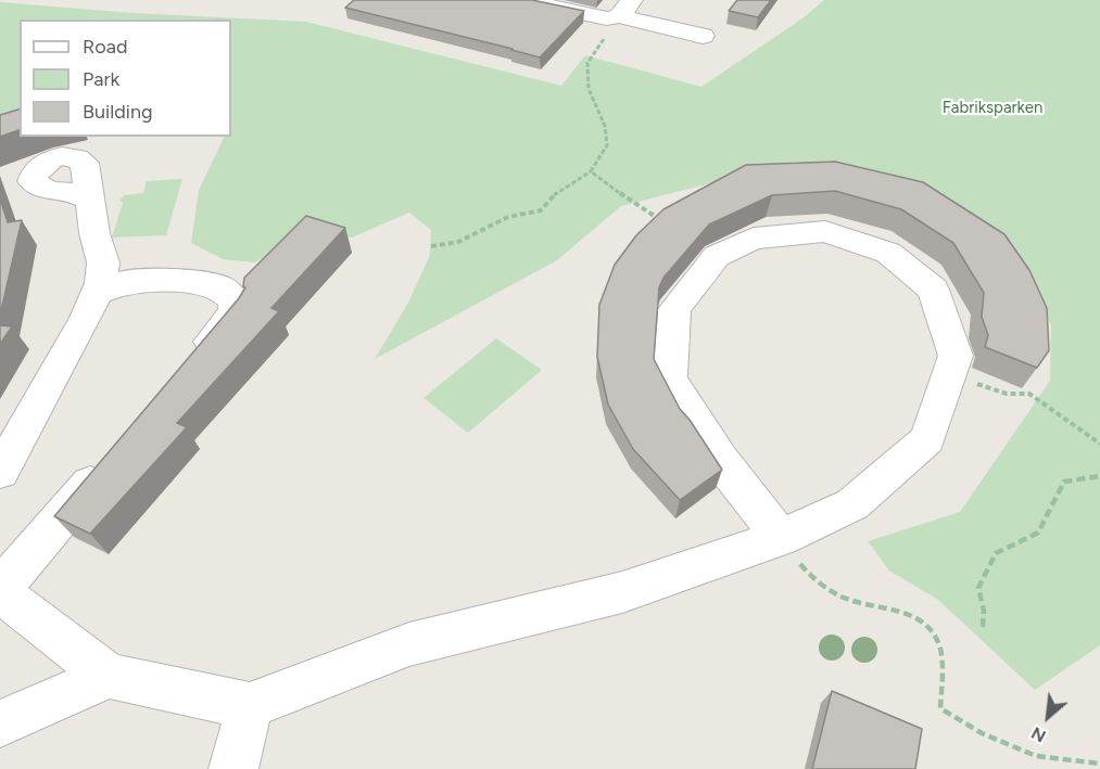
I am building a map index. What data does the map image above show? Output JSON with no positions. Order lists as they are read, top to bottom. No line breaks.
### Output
{"parks":["Fabriksparken"],"legend":["Road","Park","Building"],"north":"bottom left"}
